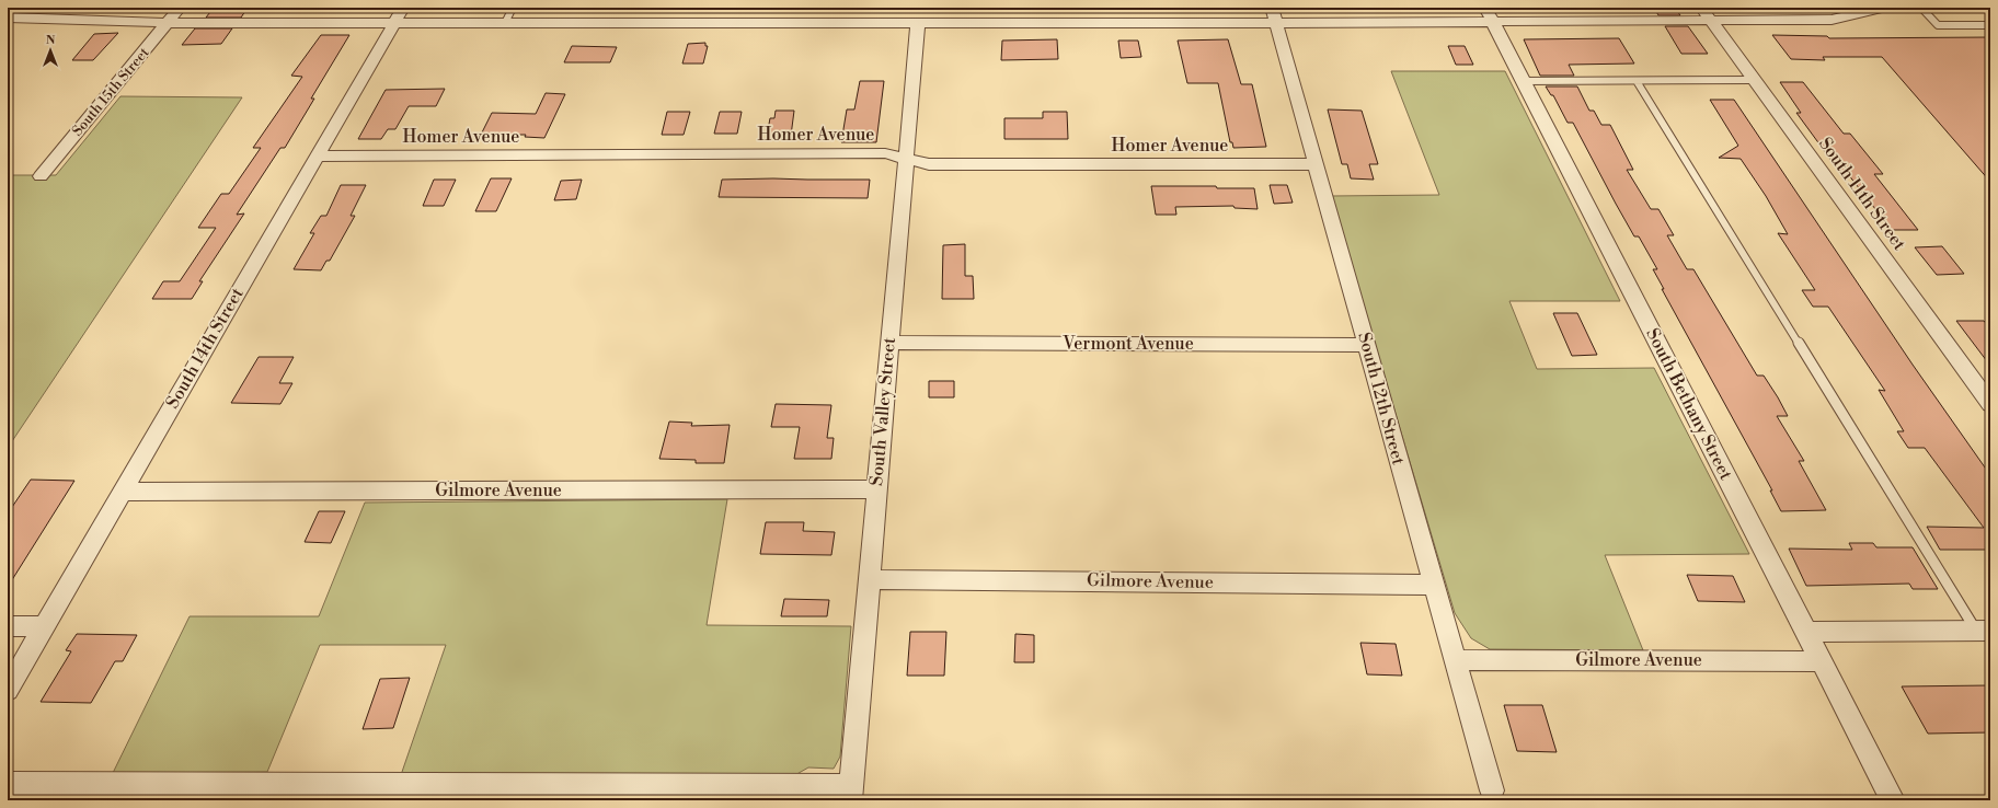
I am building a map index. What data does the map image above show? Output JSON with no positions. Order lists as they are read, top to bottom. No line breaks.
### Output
{"streets":{"street":["South 15th Street","Homer Avenue","South 11th Street","Vermont Avenue","South 14th Street","South 12th Street","South Bethany Street","South Valley Street","Gilmore Avenue"]},"crossings":[["Homer Avenue","South 14th Street"],["Homer Avenue","South 12th Street"],["Homer Avenue","South Valley Street"],["Vermont Avenue","South 12th Street"],["Vermont Avenue","South Valley Street"],["South 14th Street","Gilmore Avenue"],["South 12th Street","Gilmore Avenue"],["South Bethany Street","Gilmore Avenue"],["South Valley Street","Gilmore Avenue"]],"north":"top"}
